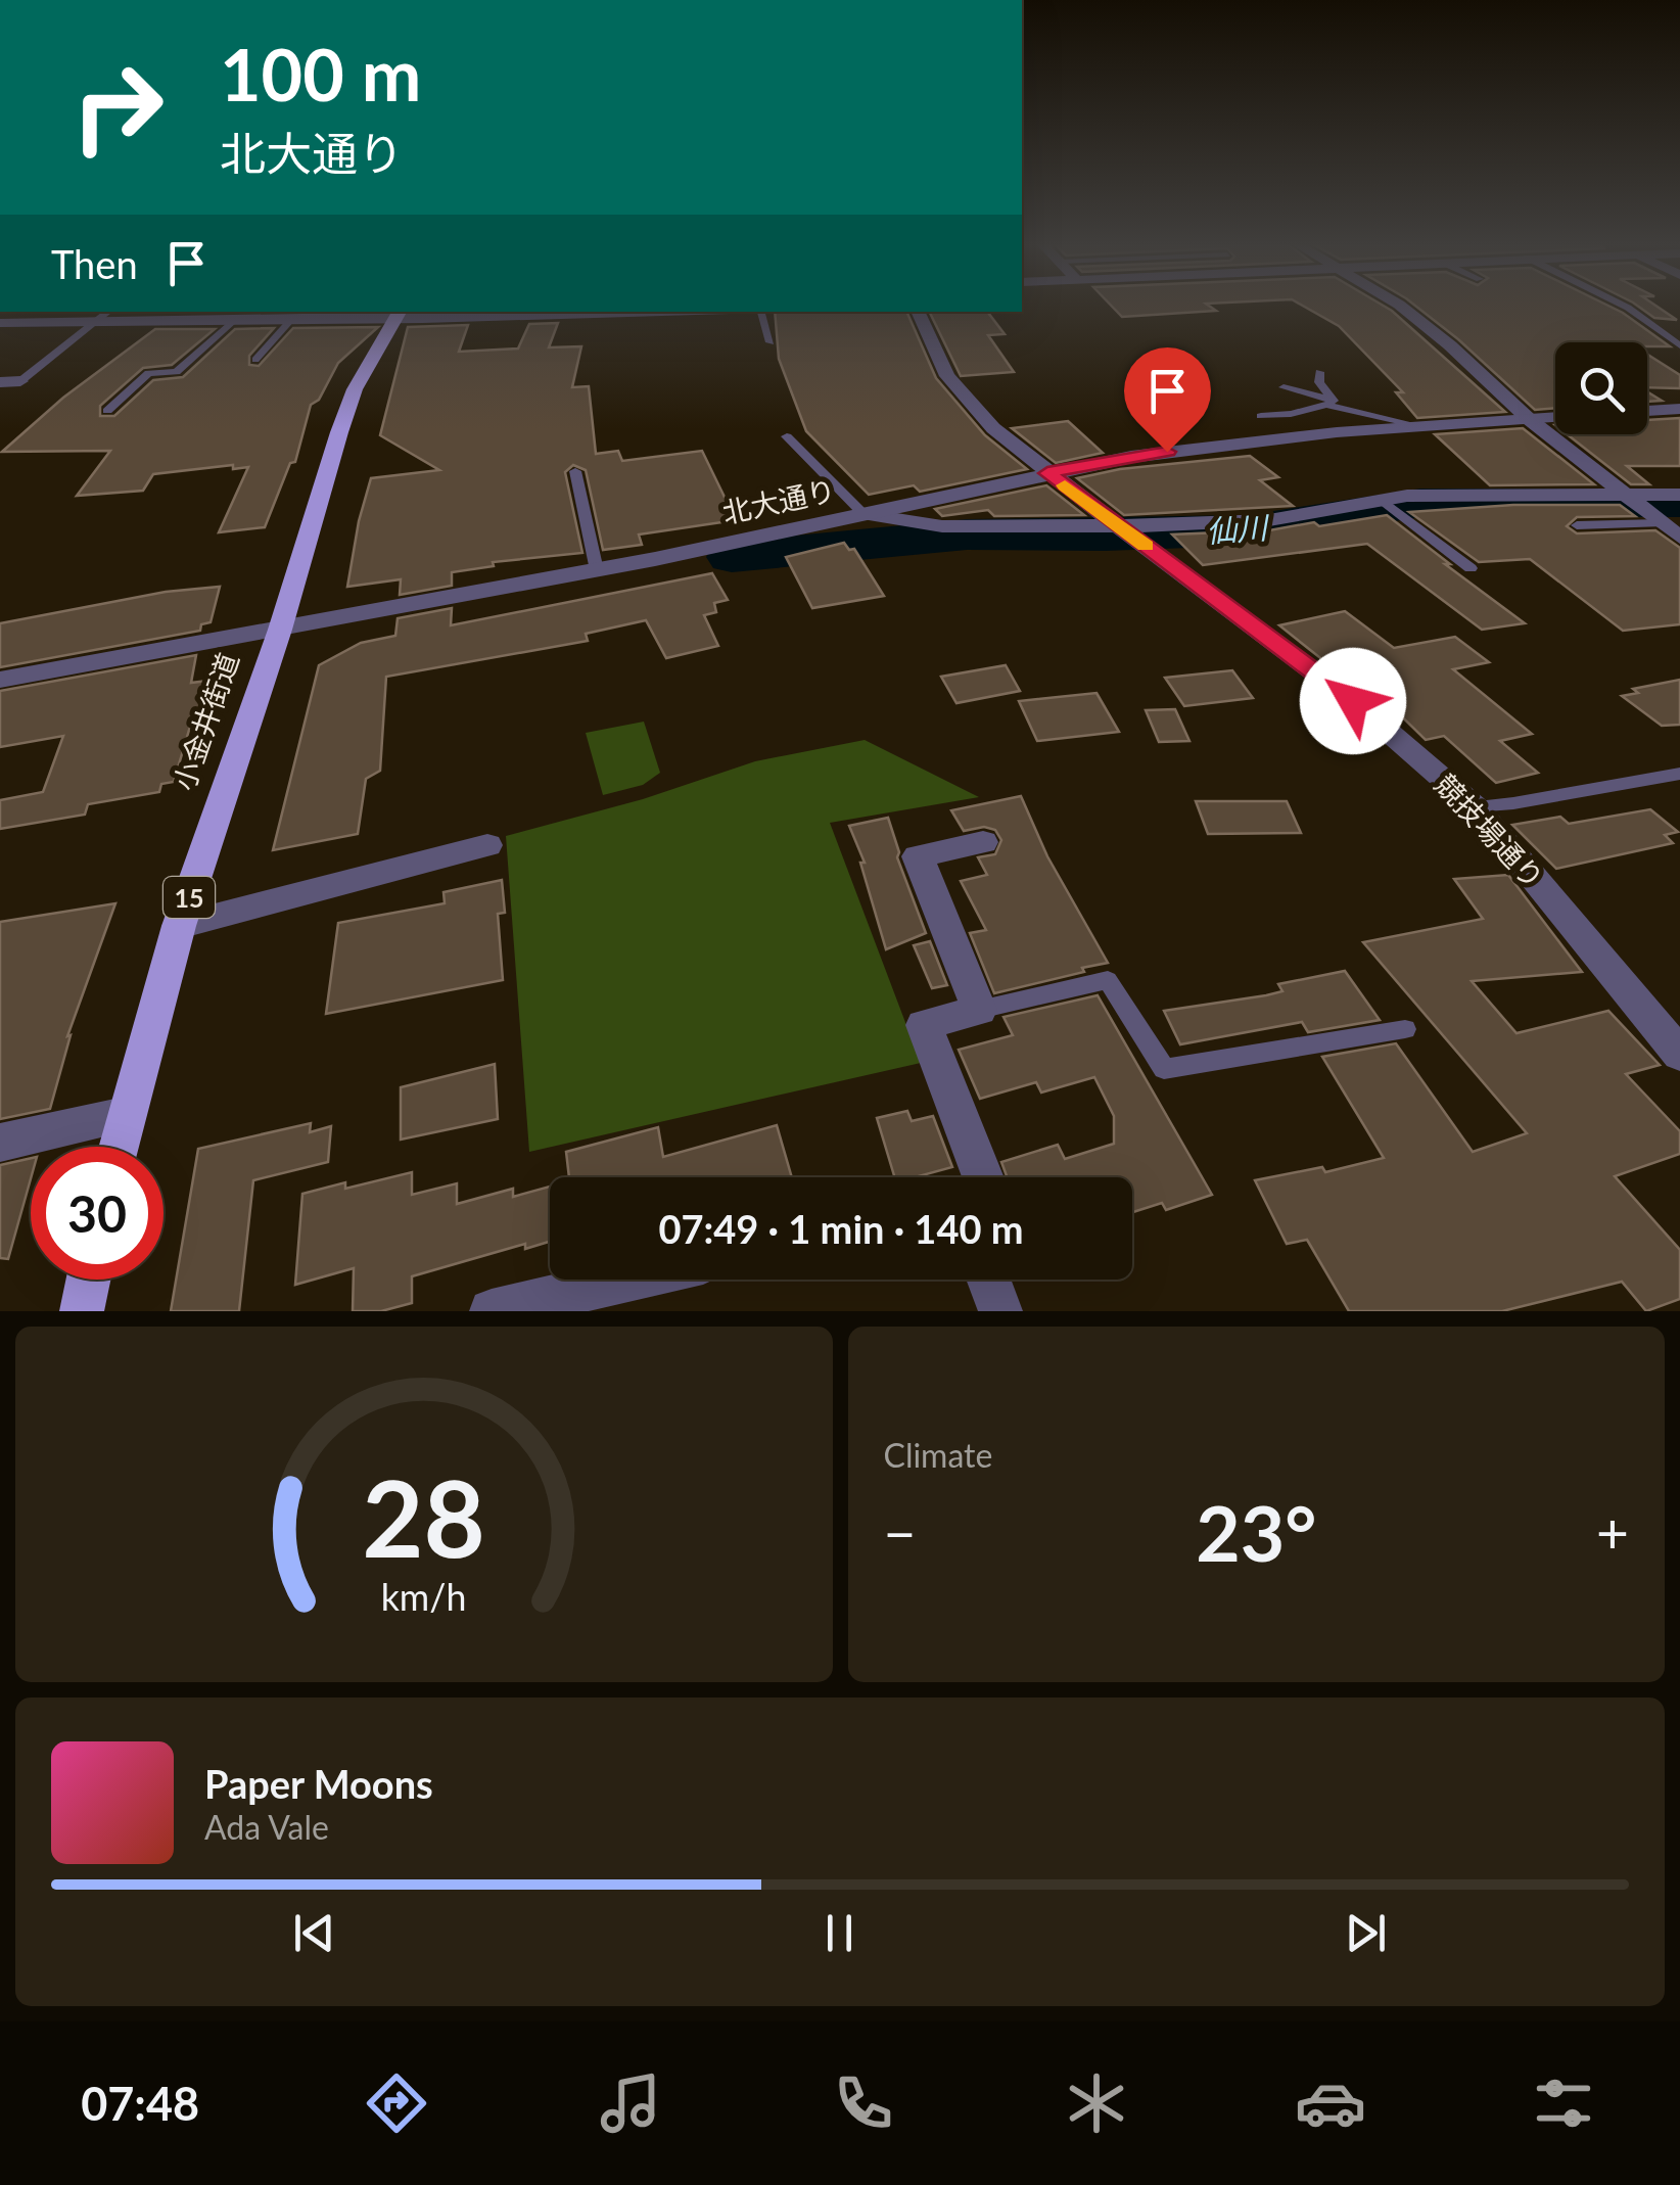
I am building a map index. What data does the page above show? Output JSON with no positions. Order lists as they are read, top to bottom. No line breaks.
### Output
{"streets":{"main road":["小金井街道","15"],"street":["北大通り","競技場通り"]},"crossings":[["北大通り","小金井街道"],["北大通り","競技場通り"]],"water":["仙川"],"page":{"turn":["100 m","北大通り"],"then":"Then","limit":"30","trip":"07:49 · 1 min · 140 m","tile":"Climate","heat":["−","23°","+"],"song":["Paper Moons","Ada Vale"],"tabs":"07:48","gauge":["28","km/h"]}}
